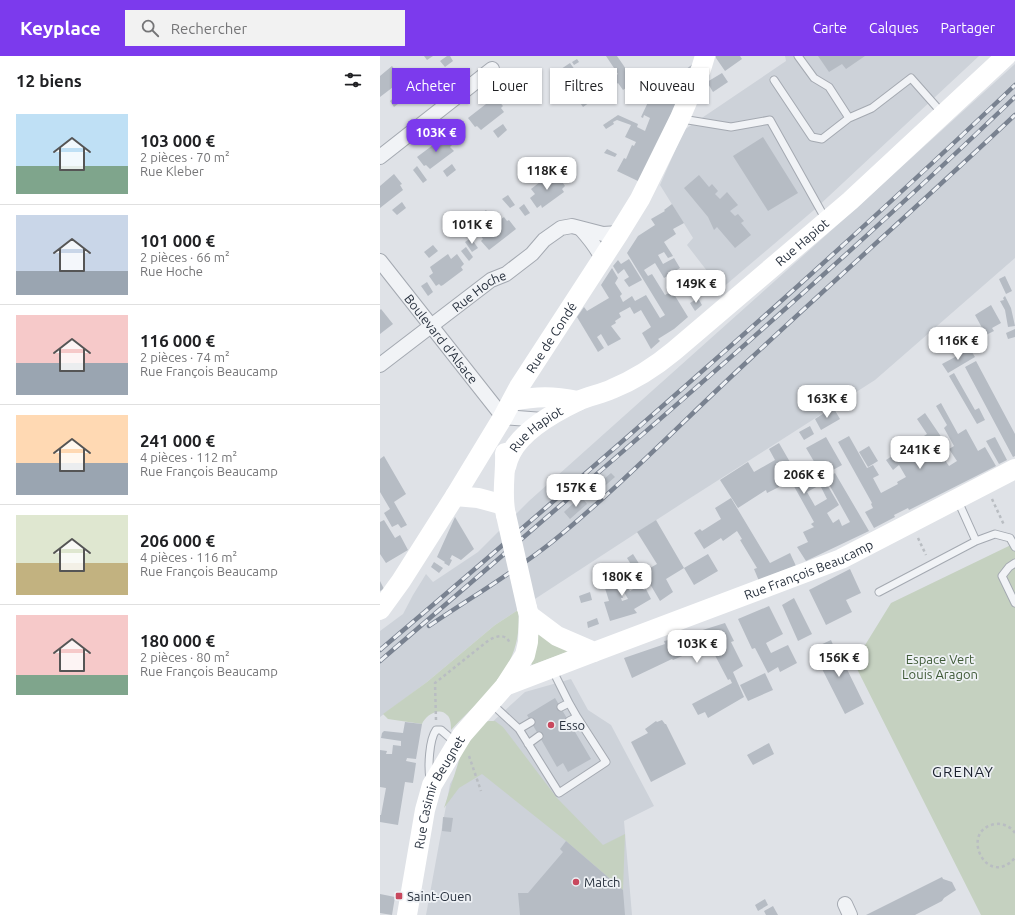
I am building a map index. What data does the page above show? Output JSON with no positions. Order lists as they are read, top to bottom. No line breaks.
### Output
{"streets":{"street":["Rue Hapiot","Rue Hoche","Rue de Condé","Boulevard d'Alsace","Rue François Beaucamp","Rue Casimir Beugnet"]},"crossings":[["Rue Hapiot","Rue de Condé"],["Rue Hapiot","Boulevard d'Alsace"],["Rue Hoche","Rue de Condé"],["Rue Hoche","Boulevard d'Alsace"],["Rue de Condé","Boulevard d'Alsace"],["Rue François Beaucamp","Rue Casimir Beugnet"]],"districts":["GRENAY"],"parks":["Espace Vert Louis Aragon"],"places":{"other":["Esso","Match"],"transit":["Saint-Ouen"]},"page":{"header":"Keyplace","search":"Rechercher","nav":["Carte","Calques","Partager"],"heading":"12 biens","chip":["Acheter","Louer","Filtres","Nouveau"],"list":[{"name":"103 000 €","note":"2 pièces · 70 m² · Rue Kleber"},{"name":"101 000 €","note":"2 pièces · 66 m² · Rue Hoche"},{"name":"116 000 €","note":"2 pièces · 74 m² · Rue François Beaucamp"},{"name":"241 000 €","note":"4 pièces · 112 m² · Rue François Beaucamp"},{"name":"206 000 €","note":"4 pièces · 116 m² · Rue François Beaucamp"},{"name":"180 000 €","note":"2 pièces · 80 m² · Rue François Beaucamp"}],"price":["103K €","118K €","101K €","149K €","116K €","163K €","241K €","206K €","157K €","180K €","103K €","156K €"]}}
